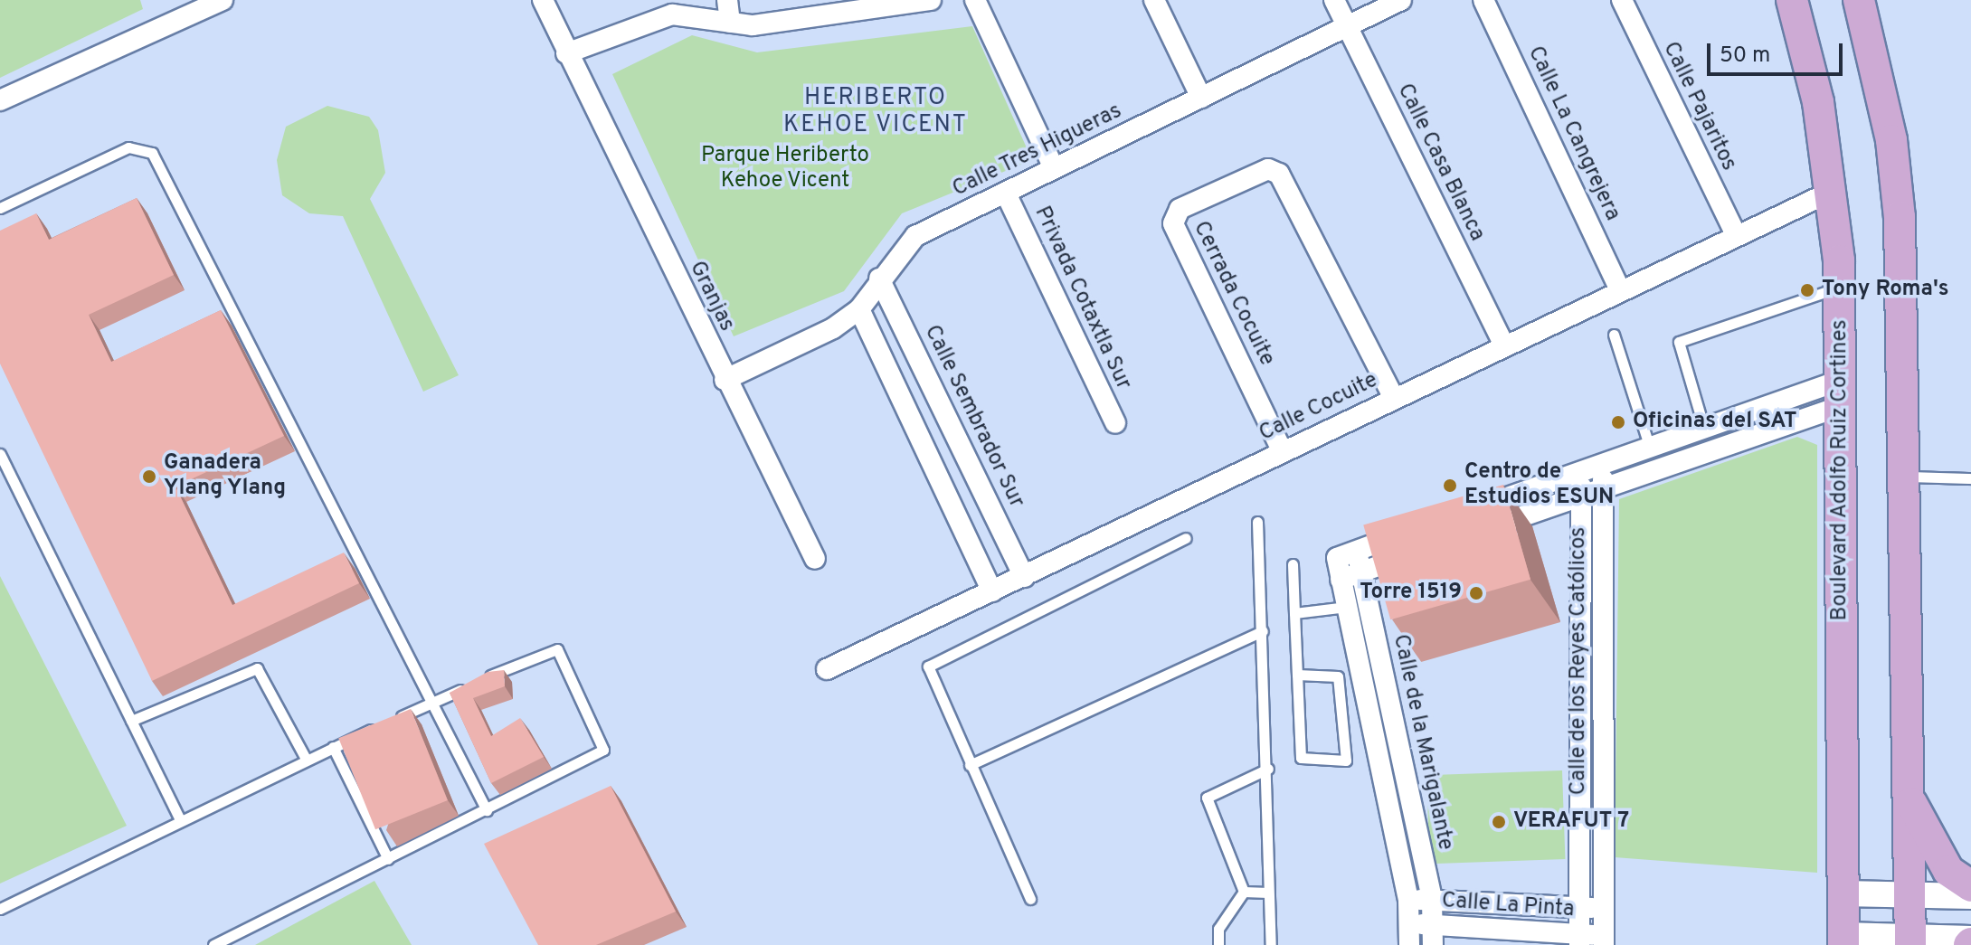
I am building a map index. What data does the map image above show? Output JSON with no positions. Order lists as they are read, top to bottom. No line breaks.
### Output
{"streets":{"main road":["Boulevard Adolfo Ruiz Cortines"],"street":["Calle Pajaritos","Calle La Cangrejera","Calle Tres Higueras","Calle Casa Blanca","Cerrada Cocuite","Granjas","Privada Cotaxtla Sur","Calle Cocuite","Calle Sembrador Sur","Calle de los Reyes Católicos","Calle de la Marigalante","Calle La Pinta"]},"crossings":[["Calle Pajaritos","Calle Cocuite"],["Calle La Cangrejera","Calle Cocuite"],["Calle Tres Higueras","Calle Casa Blanca"],["Calle Tres Higueras","Granjas"],["Calle Tres Higueras","Privada Cotaxtla Sur"],["Calle Tres Higueras","Calle Sembrador Sur"],["Calle Casa Blanca","Calle Cocuite"],["Cerrada Cocuite","Calle Cocuite"],["Calle Cocuite","Calle Sembrador Sur"],["Calle Cocuite","Boulevard Adolfo Ruiz Cortines"],["Calle de los Reyes Católicos","Calle La Pinta"],["Calle de la Marigalante","Calle La Pinta"]],"districts":["HERIBERTO KEHOE VICENT"],"parks":["Parque Heriberto Kehoe Vicent"],"places":["Tony Roma's","Oficinas del SAT","Ganadera Ylang Ylang","Centro de Estudios ESUN","Torre 1519","VERAFUT 7"],"scale_bar":"50 m"}
